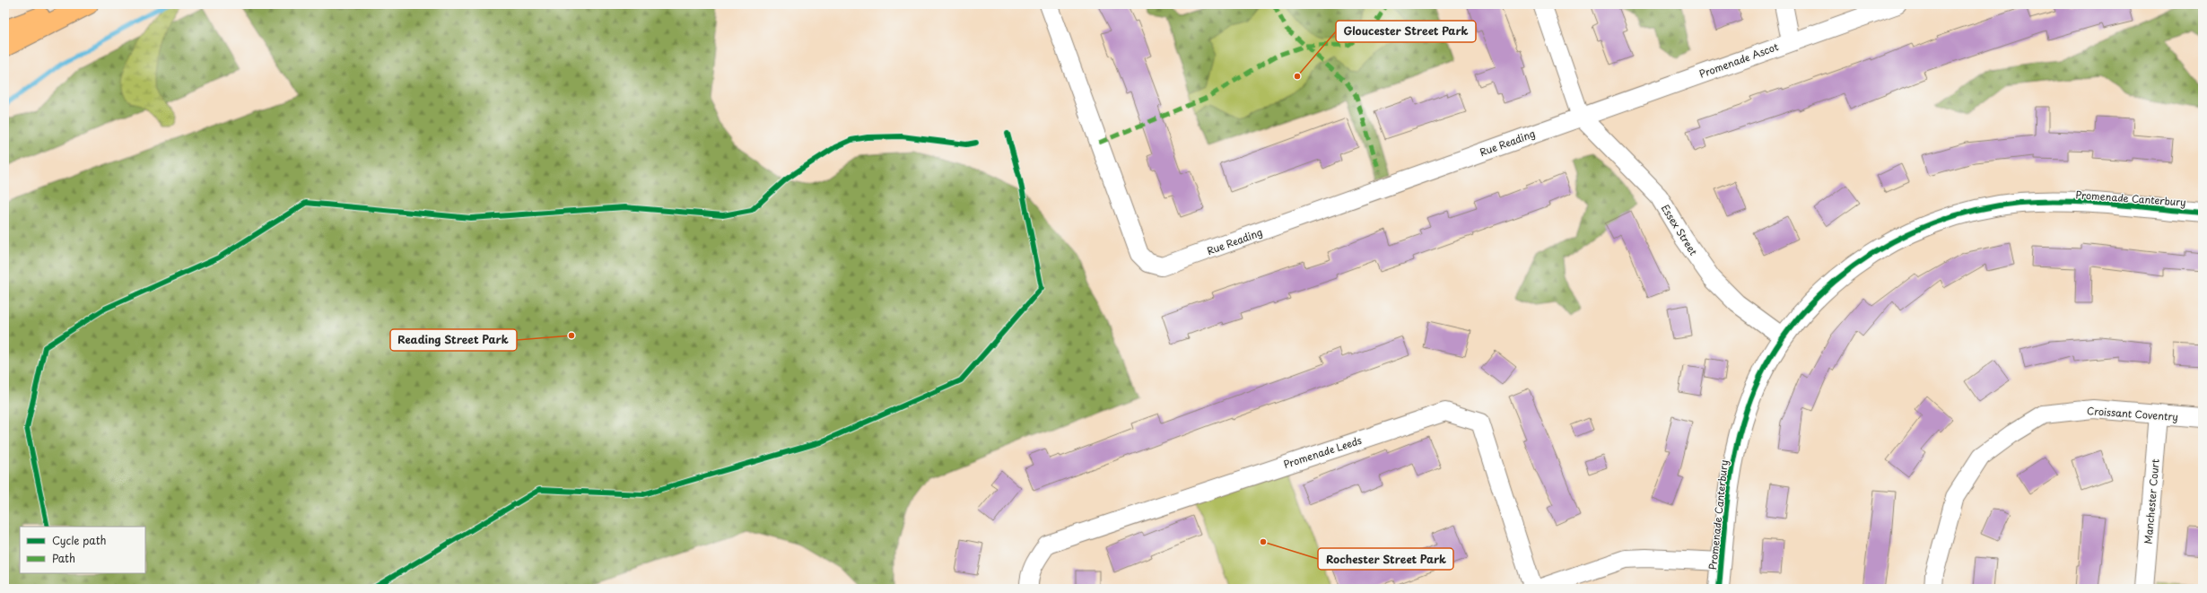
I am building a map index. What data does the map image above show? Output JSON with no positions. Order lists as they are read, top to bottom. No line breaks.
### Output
{"streets":{"street":["Promenade Ascot","Rue Reading","Promenade Canterbury","Essex Street","Croissant Coventry","Promenade Leeds","Manchester Court"]},"crossings":[["Promenade Ascot","Rue Reading"],["Promenade Ascot","Essex Street"],["Rue Reading","Essex Street"],["Promenade Canterbury","Essex Street"],["Croissant Coventry","Manchester Court"]],"places":["Gloucester Street Park","Reading Street Park","Rochester Street Park"],"legend":["Cycle path","Path"]}
